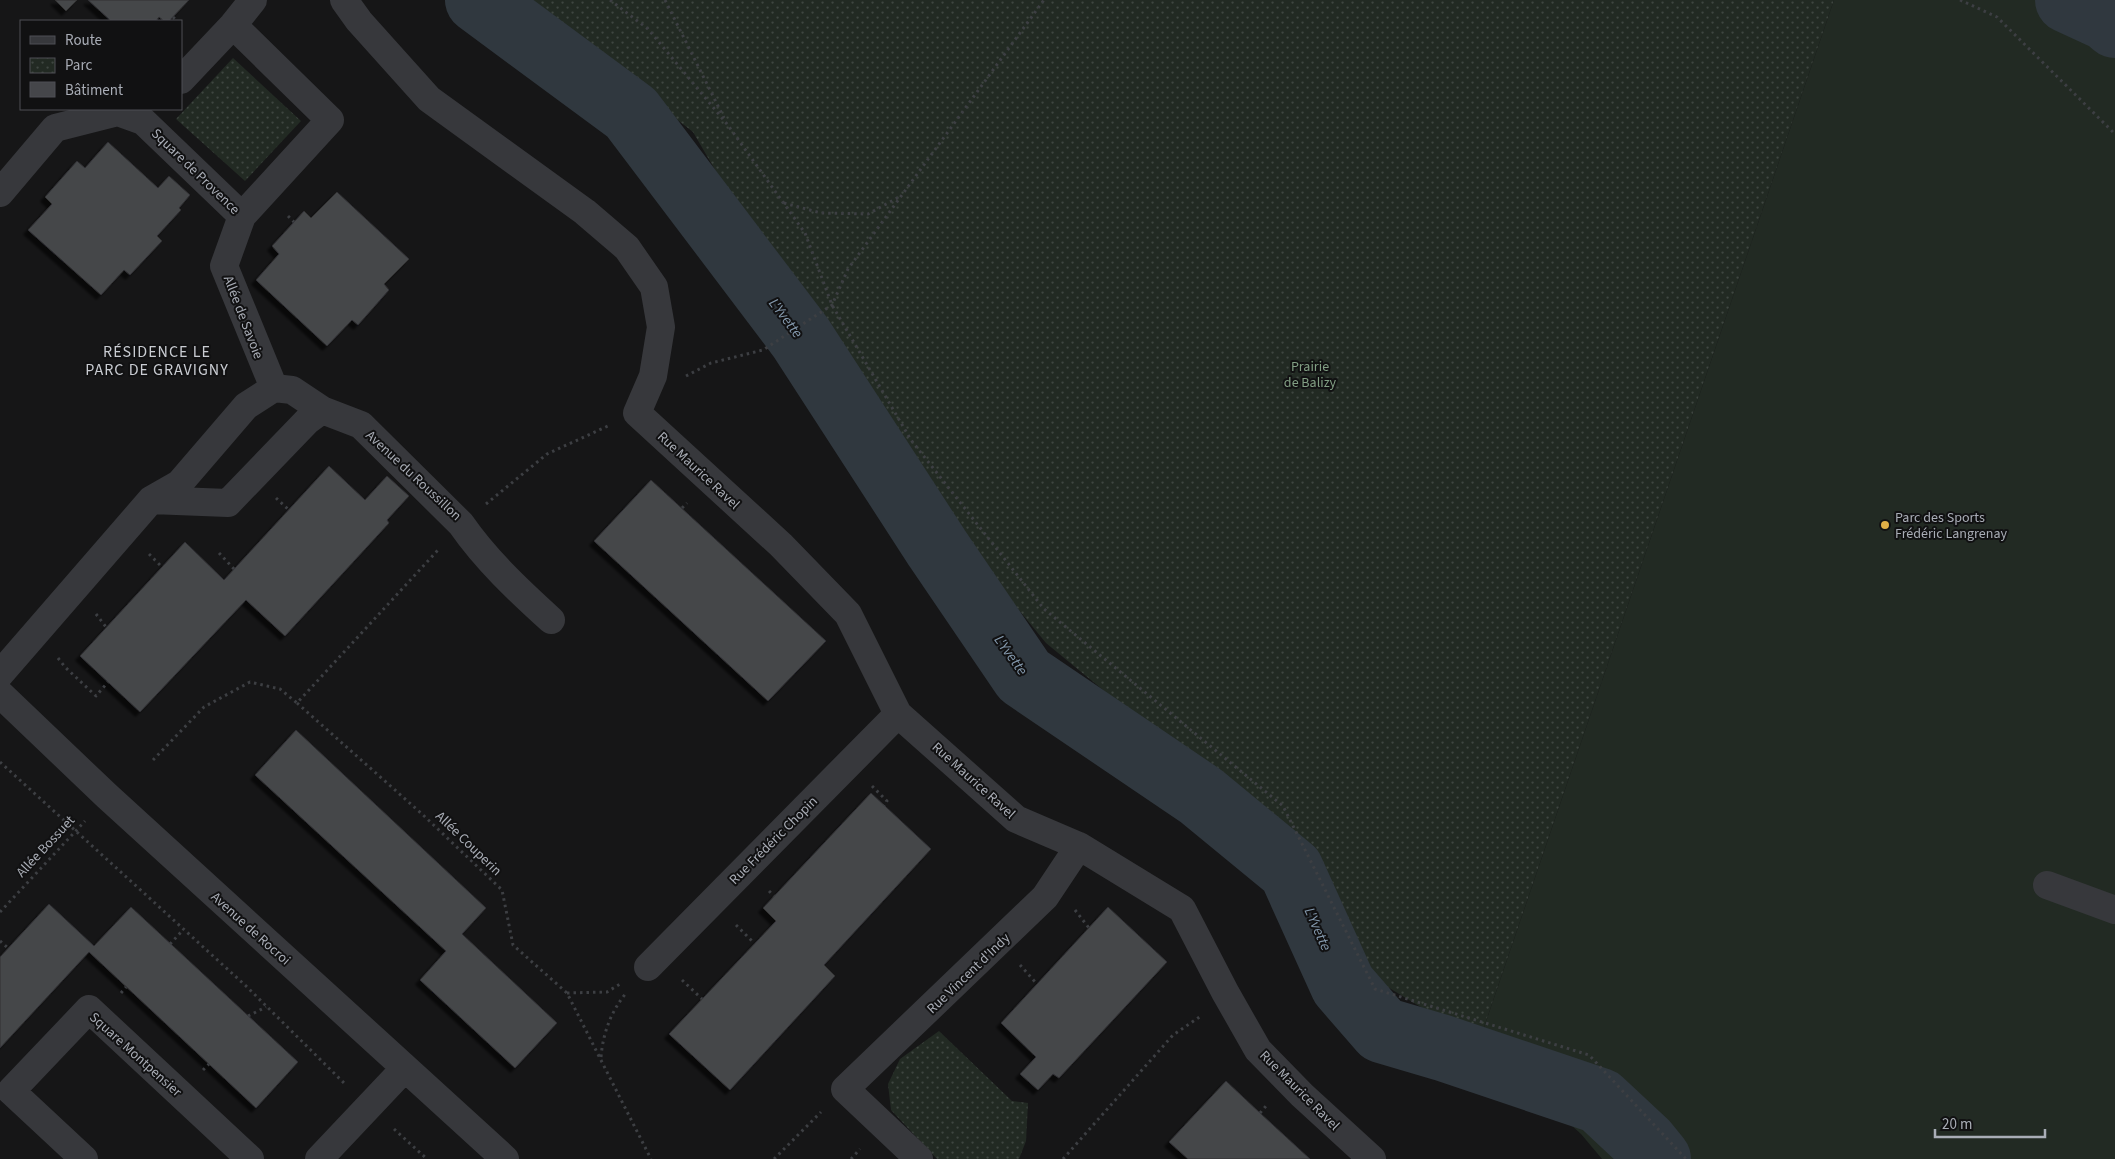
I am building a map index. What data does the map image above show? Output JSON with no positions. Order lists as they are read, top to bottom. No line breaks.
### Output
{"streets":{"street":["Square de Provence","Allée de Savoie","Rue Maurice Ravel","Avenue du Roussillon","Rue Frédéric Chopin","Avenue de Rocroi","Rue Vincent d'Indy","Square Montpensier"],"path":["Allée Couperin","Allée Bossuet"]},"crossings":[["Square de Provence","Allée de Savoie"],["Allée de Savoie","Avenue du Roussillon"],["Rue Maurice Ravel","Rue Frédéric Chopin"],["Rue Maurice Ravel","Rue Vincent d'Indy"],["Allée Bossuet","Avenue de Rocroi"]],"districts":["RÉSIDENCE LE PARC DE GRAVIGNY"],"water":["L'Yvette"],"parks":["Prairie de Balizy"],"places":["Parc des Sports Frédéric Langrenay"],"legend":["Route","Parc","Bâtiment"],"scale_bar":"20 m"}
